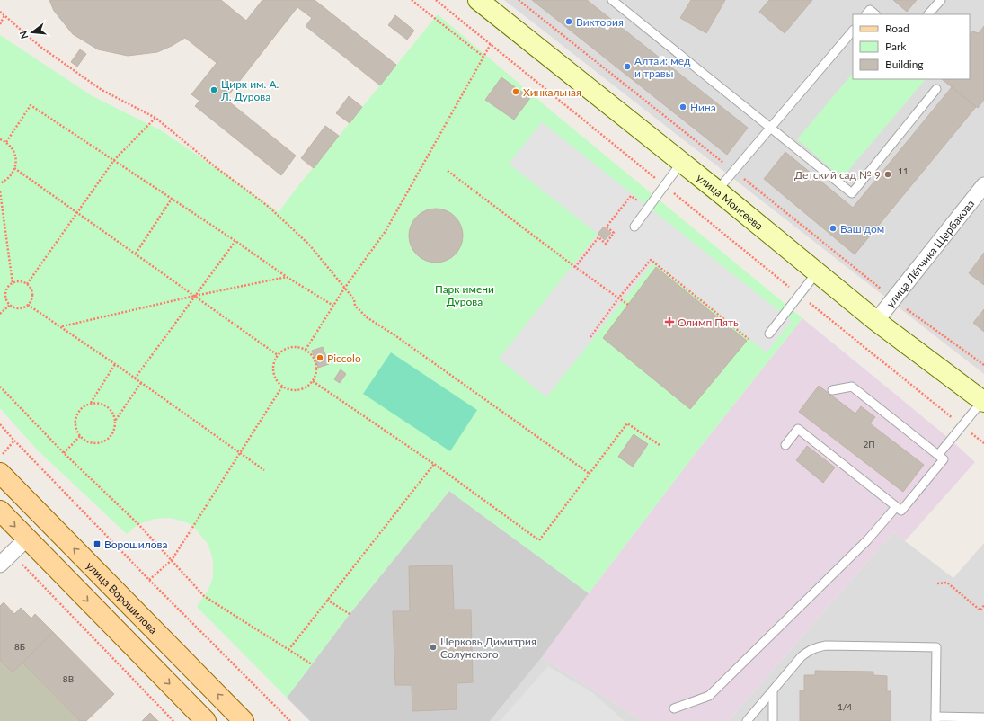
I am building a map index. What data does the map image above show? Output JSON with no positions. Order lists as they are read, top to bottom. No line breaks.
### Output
{"streets":{"main road":["улица Ворошилова"],"street":["улица Моисеева","улица Лётчика Щербакова"]},"crossings":[["улица Моисеева","улица Лётчика Щербакова"]],"parks":["Парк имени Дурова"],"places":{"other":["Виктория","Алтай: мед и травы","Цирк им. А. Л. Дурова","Хинкальная","Нина","Детский сад № 9","Ваш дом","Piccolo","Церковь Димитрия Солунского"],"health":["Олимп Пять"],"transit":["Ворошилова"]},"house_numbers":["11","2П","8Б","8В","1/4"],"legend":["Road","Park","Building"],"north":"left"}
